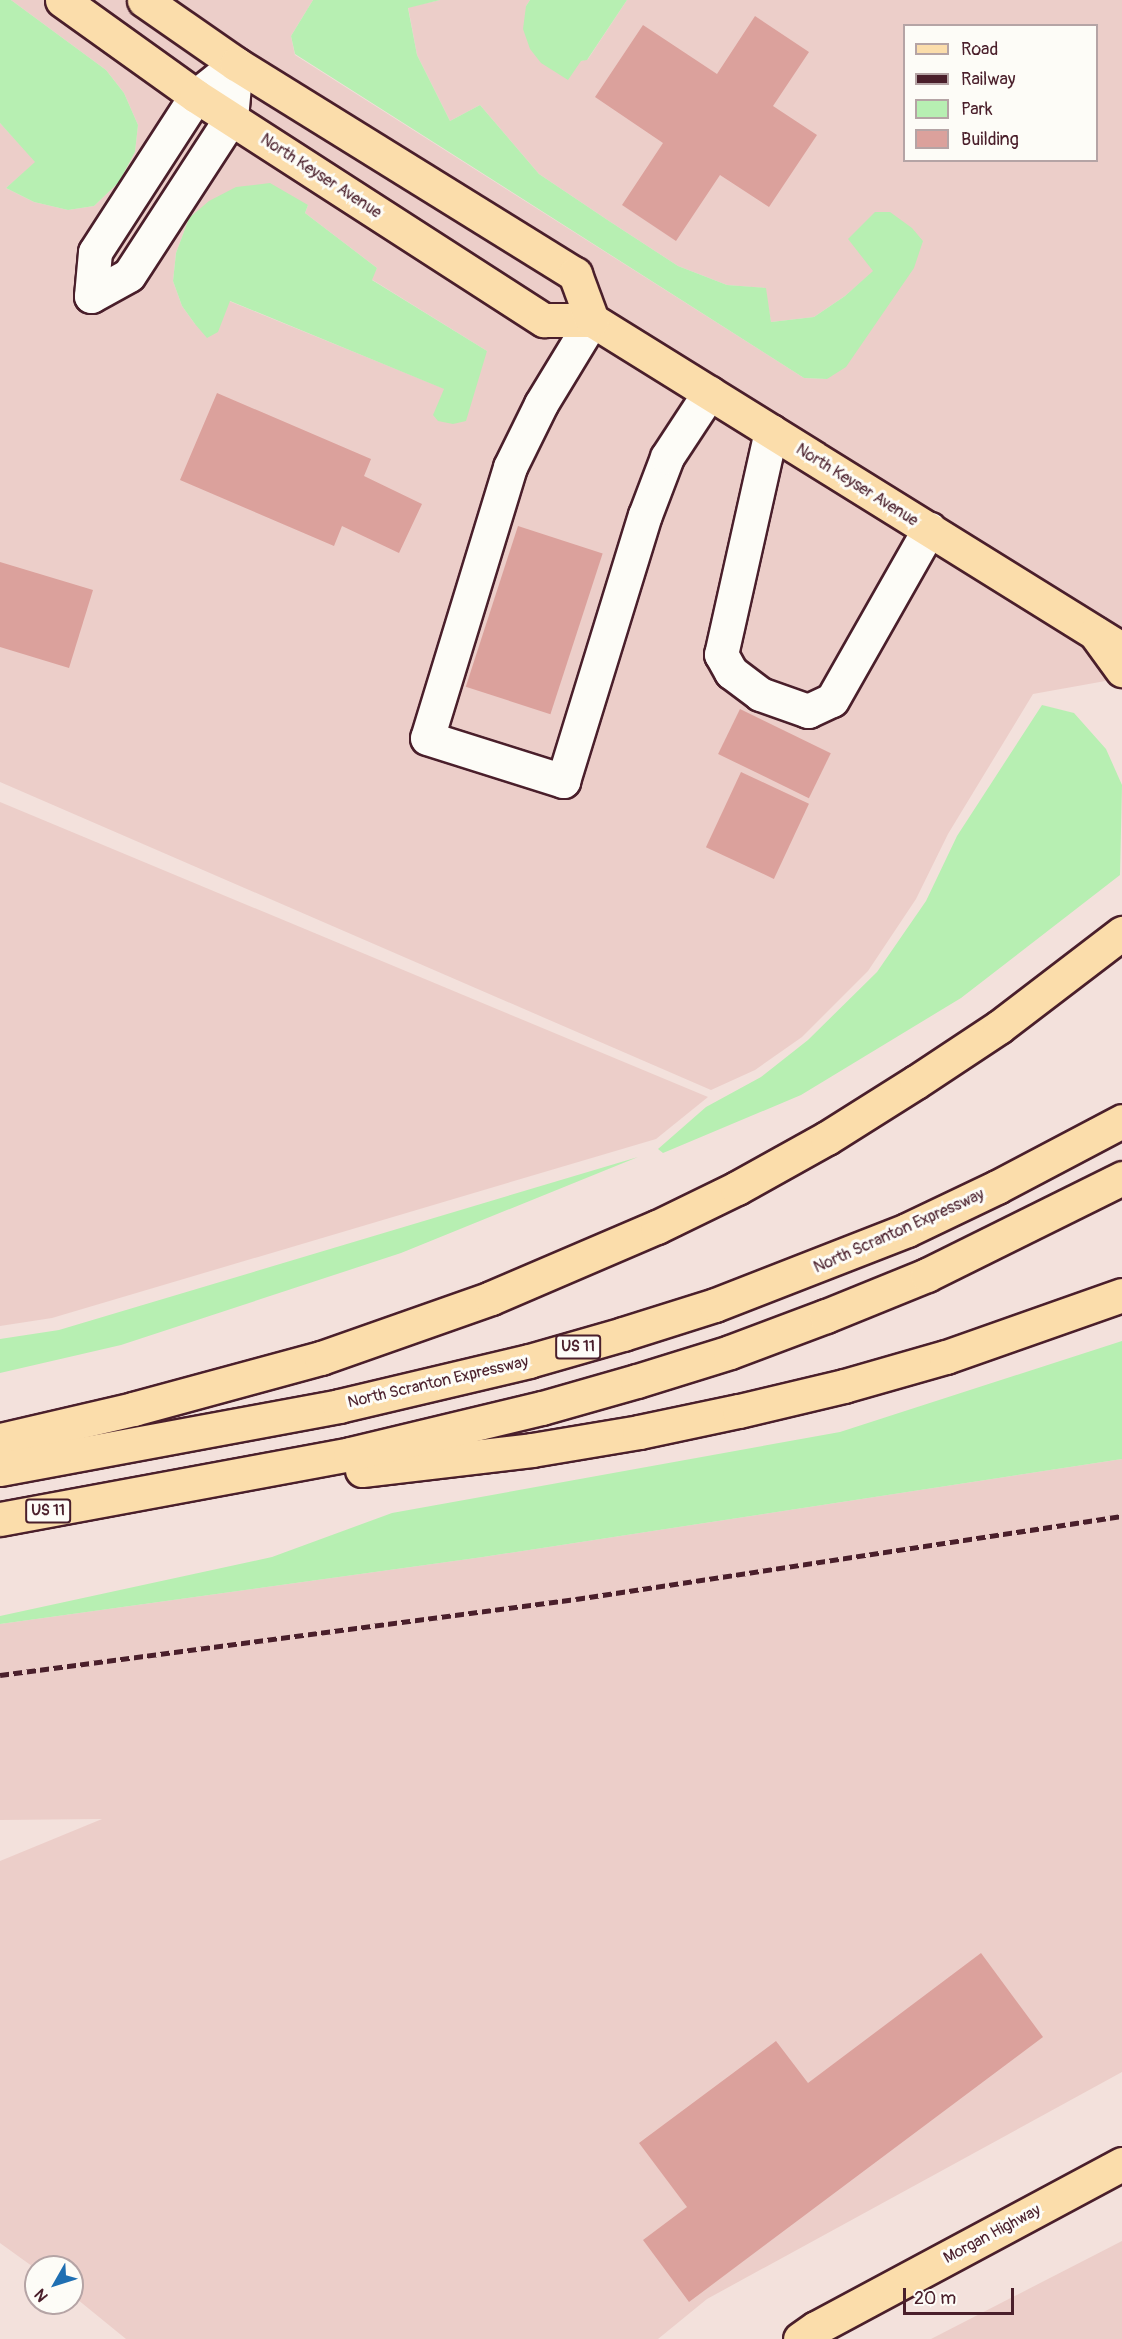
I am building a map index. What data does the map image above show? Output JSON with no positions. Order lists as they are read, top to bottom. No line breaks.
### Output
{"streets":{"main road":["North Keyser Avenue","North Scranton Expressway","US 11","Morgan Highway"]},"legend":["Road","Railway","Park","Building"],"scale_bar":"20 m","north":"bottom left"}
